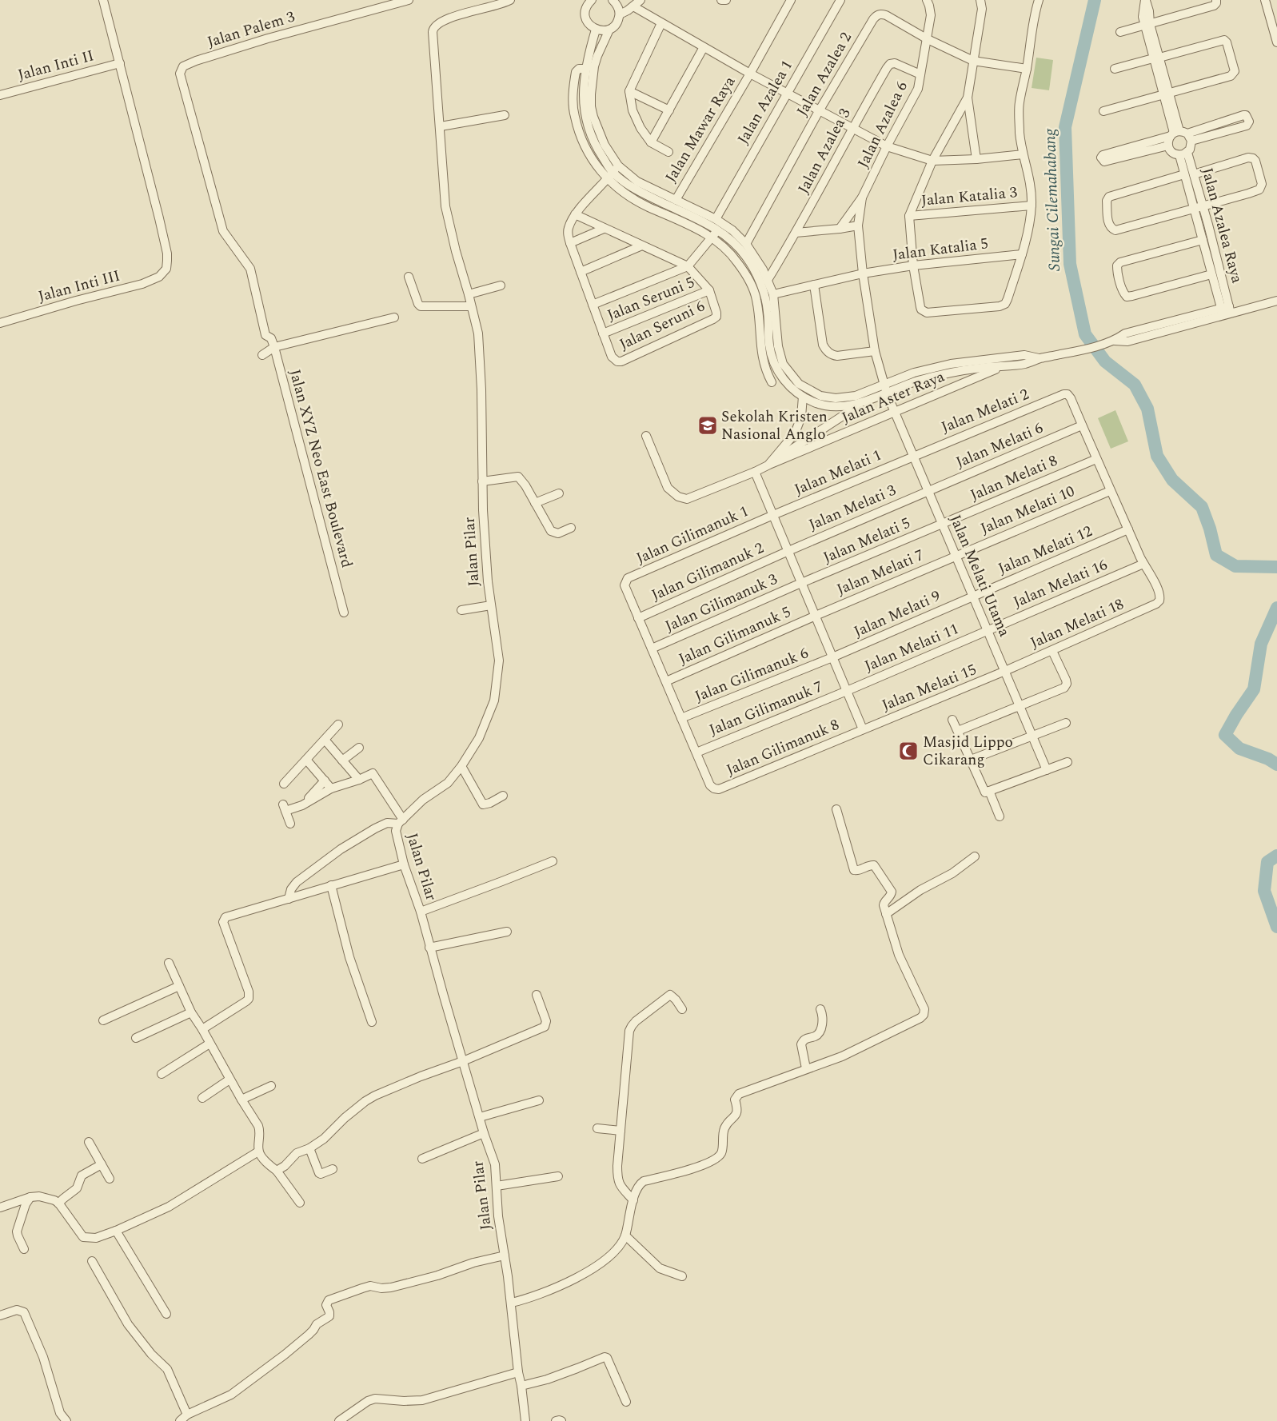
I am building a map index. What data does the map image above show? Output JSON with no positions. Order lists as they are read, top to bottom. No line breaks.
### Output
{"streets":{"street":["Jalan Palem 3","Jalan Inti II","Jalan Azalea 2","Jalan Azalea 1","Jalan Azalea 6","Jalan Mawar Raya","Jalan Azalea 3","Jalan Katalia 3","Jalan Azalea Raya","Jalan Katalia 5","Jalan Inti III","Jalan Seruni 5","Jalan Seruni 6","Jalan Aster Raya","Jalan Melati 2","Jalan Melati 6","Jalan XYZ Neo East Boulevard","Jalan Melati 1","Jalan Melati 8","Jalan Melati 3","Jalan Melati 10","Jalan Gilimanuk 1","Jalan Melati 5","Jalan Melati 12","Jalan Pilar","Jalan Gilimanuk 2","Jalan Melati 7","Jalan Melati Utama","Jalan Melati 16","Jalan Gilimanuk 3","Jalan Melati 9","Jalan Melati 18","Jalan Gilimanuk 5","Jalan Melati 11","Jalan Gilimanuk 6","Jalan Melati 15","Jalan Gilimanuk 7","Jalan Gilimanuk 8"]},"crossings":[["Jalan Palem 3","Jalan XYZ Neo East Boulevard"],["Jalan Inti II","Jalan Inti III"],["Jalan Azalea 2","Jalan Azalea 6"],["Jalan Azalea 6","Jalan Azalea 3"],["Jalan Azalea 6","Jalan Katalia 5"],["Jalan Azalea 6","Jalan Melati Utama"],["Jalan Seruni 5","Jalan Seruni 6"],["Jalan Aster Raya","Jalan Melati Utama"],["Jalan Melati 2","Jalan Melati 6"],["Jalan Melati 2","Jalan Melati 1"],["Jalan Melati 2","Jalan Melati Utama"],["Jalan Melati 6","Jalan Melati 3"],["Jalan Melati 6","Jalan Melati Utama"],["Jalan Melati 1","Jalan Gilimanuk 1"],["Jalan Melati 1","Jalan Melati Utama"],["Jalan Melati 8","Jalan Melati 5"],["Jalan Melati 8","Jalan Melati Utama"],["Jalan Melati 3","Jalan Gilimanuk 2"],["Jalan Melati 3","Jalan Melati Utama"],["Jalan Melati 10","Jalan Melati 7"],["Jalan Melati 10","Jalan Melati Utama"],["Jalan Gilimanuk 1","Jalan Gilimanuk 2"],["Jalan Melati 5","Jalan Melati Utama"],["Jalan Melati 5","Jalan Gilimanuk 3"],["Jalan Melati 12","Jalan Melati Utama"],["Jalan Melati 12","Jalan Melati 9"],["Jalan Melati 7","Jalan Melati Utama"],["Jalan Melati 7","Jalan Gilimanuk 5"],["Jalan Melati Utama","Jalan Melati 16"],["Jalan Melati Utama","Jalan Melati 9"],["Jalan Melati Utama","Jalan Melati 18"],["Jalan Melati Utama","Jalan Melati 11"],["Jalan Melati Utama","Jalan Melati 15"],["Jalan Melati 16","Jalan Melati 18"],["Jalan Melati 16","Jalan Melati 11"],["Jalan Melati 9","Jalan Gilimanuk 6"],["Jalan Melati 18","Jalan Melati 15"],["Jalan Melati 11","Jalan Gilimanuk 7"],["Jalan Melati 15","Jalan Gilimanuk 8"],["Jalan Gilimanuk 7","Jalan Gilimanuk 8"]],"water":["Sungai Cilemahabang"],"places":{"school or university":["Sekolah Kristen Nasional Anglo"],"mosque":["Masjid Lippo Cikarang"]}}
